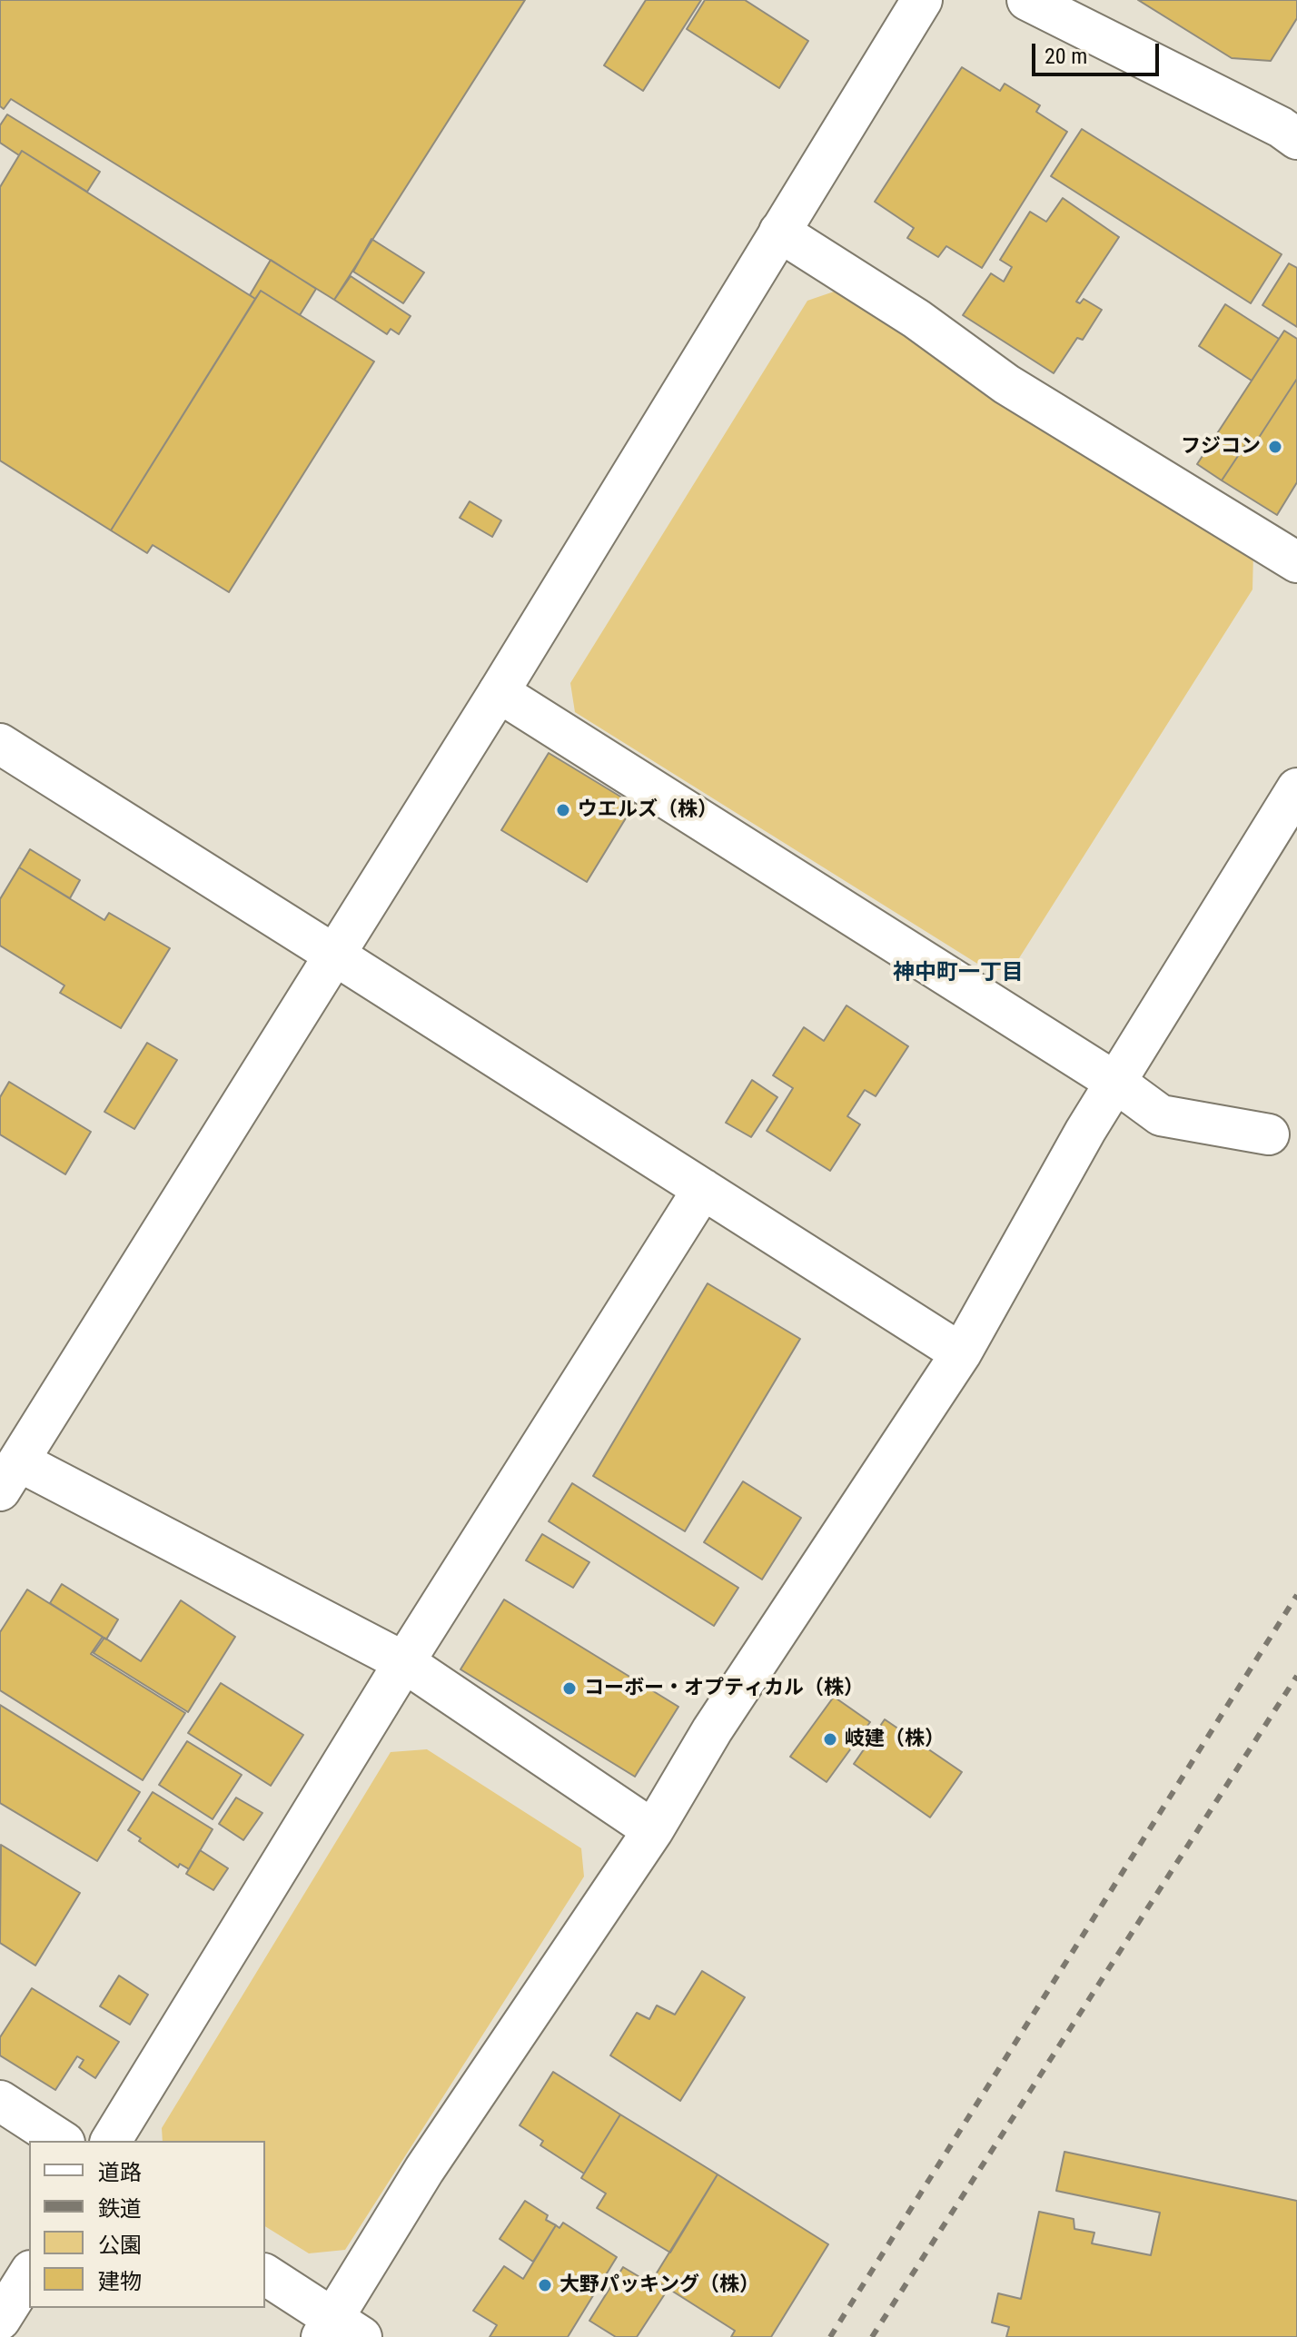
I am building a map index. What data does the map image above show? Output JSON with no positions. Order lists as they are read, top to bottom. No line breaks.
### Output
{"districts":["神中町一丁目"],"places":["フジコン","ウエルズ（株）","コーボー・オプティカル（株）","岐建（株）","大野パッキング（株）"],"legend":["道路","鉄道","公園","建物"],"scale_bar":"20 m"}
